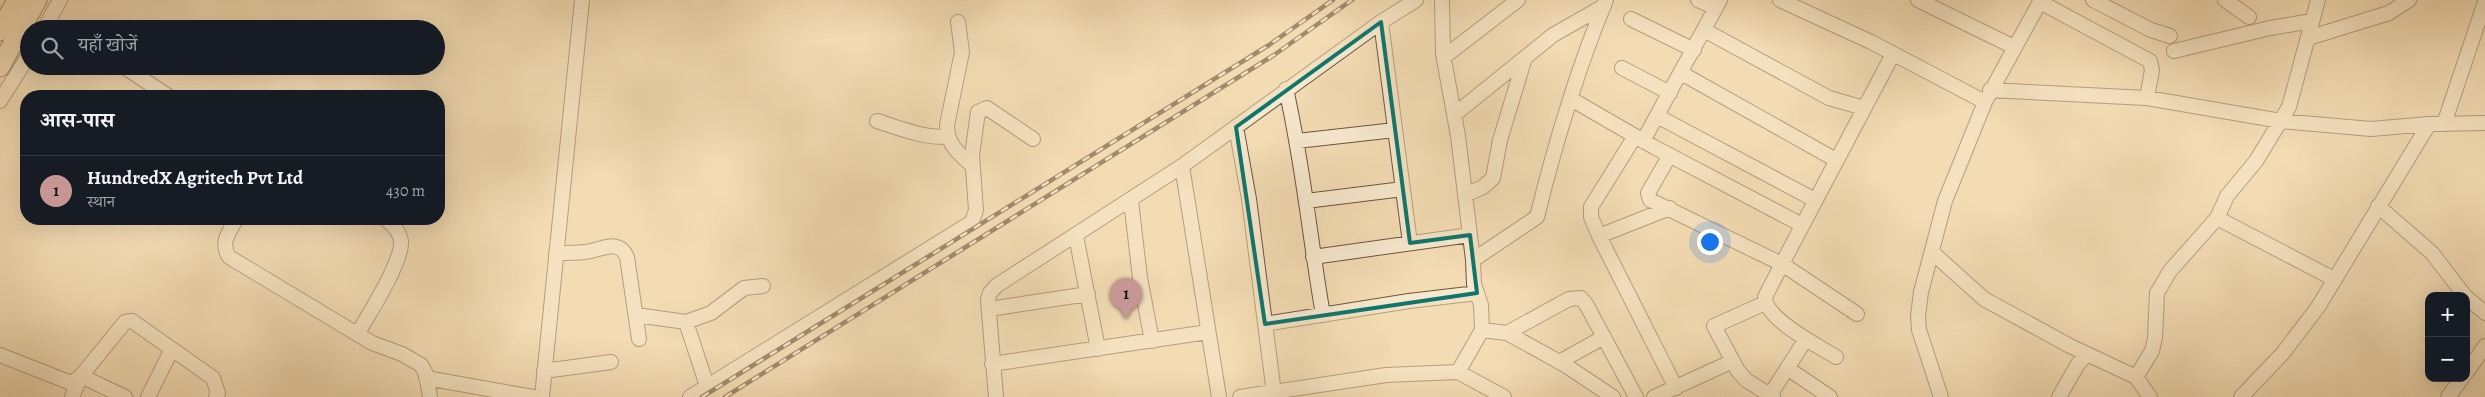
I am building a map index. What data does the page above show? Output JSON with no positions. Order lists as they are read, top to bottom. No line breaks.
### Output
{"page":{"search":"यहाँ खोजें","heading":"आस-पास","list":[{"mark":"1","name":"HundredX Agritech Pvt Ltd","note":"स्थान","value":"430 m"}],"pins":"1","map_buttons":["+","−"]}}
